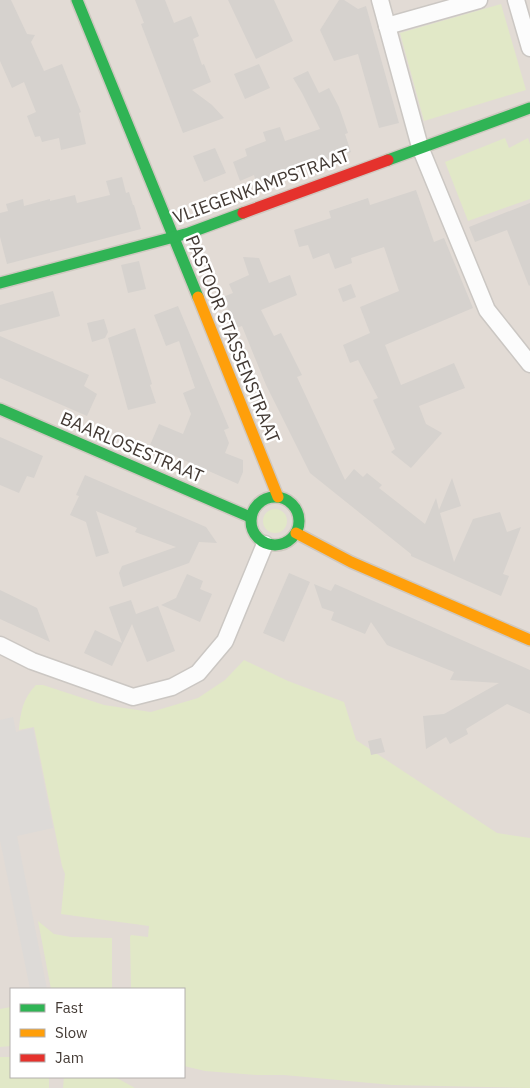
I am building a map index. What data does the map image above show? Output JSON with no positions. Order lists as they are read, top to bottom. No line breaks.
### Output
{"streets":{"street":["VLIEGENKAMPSTRAAT","PASTOOR STASSENSTRAAT","BAARLOSESTRAAT"]},"crossings":[["VLIEGENKAMPSTRAAT","PASTOOR STASSENSTRAAT"],["PASTOOR STASSENSTRAAT","BAARLOSESTRAAT"]],"legend":["Fast","Slow","Jam"]}
